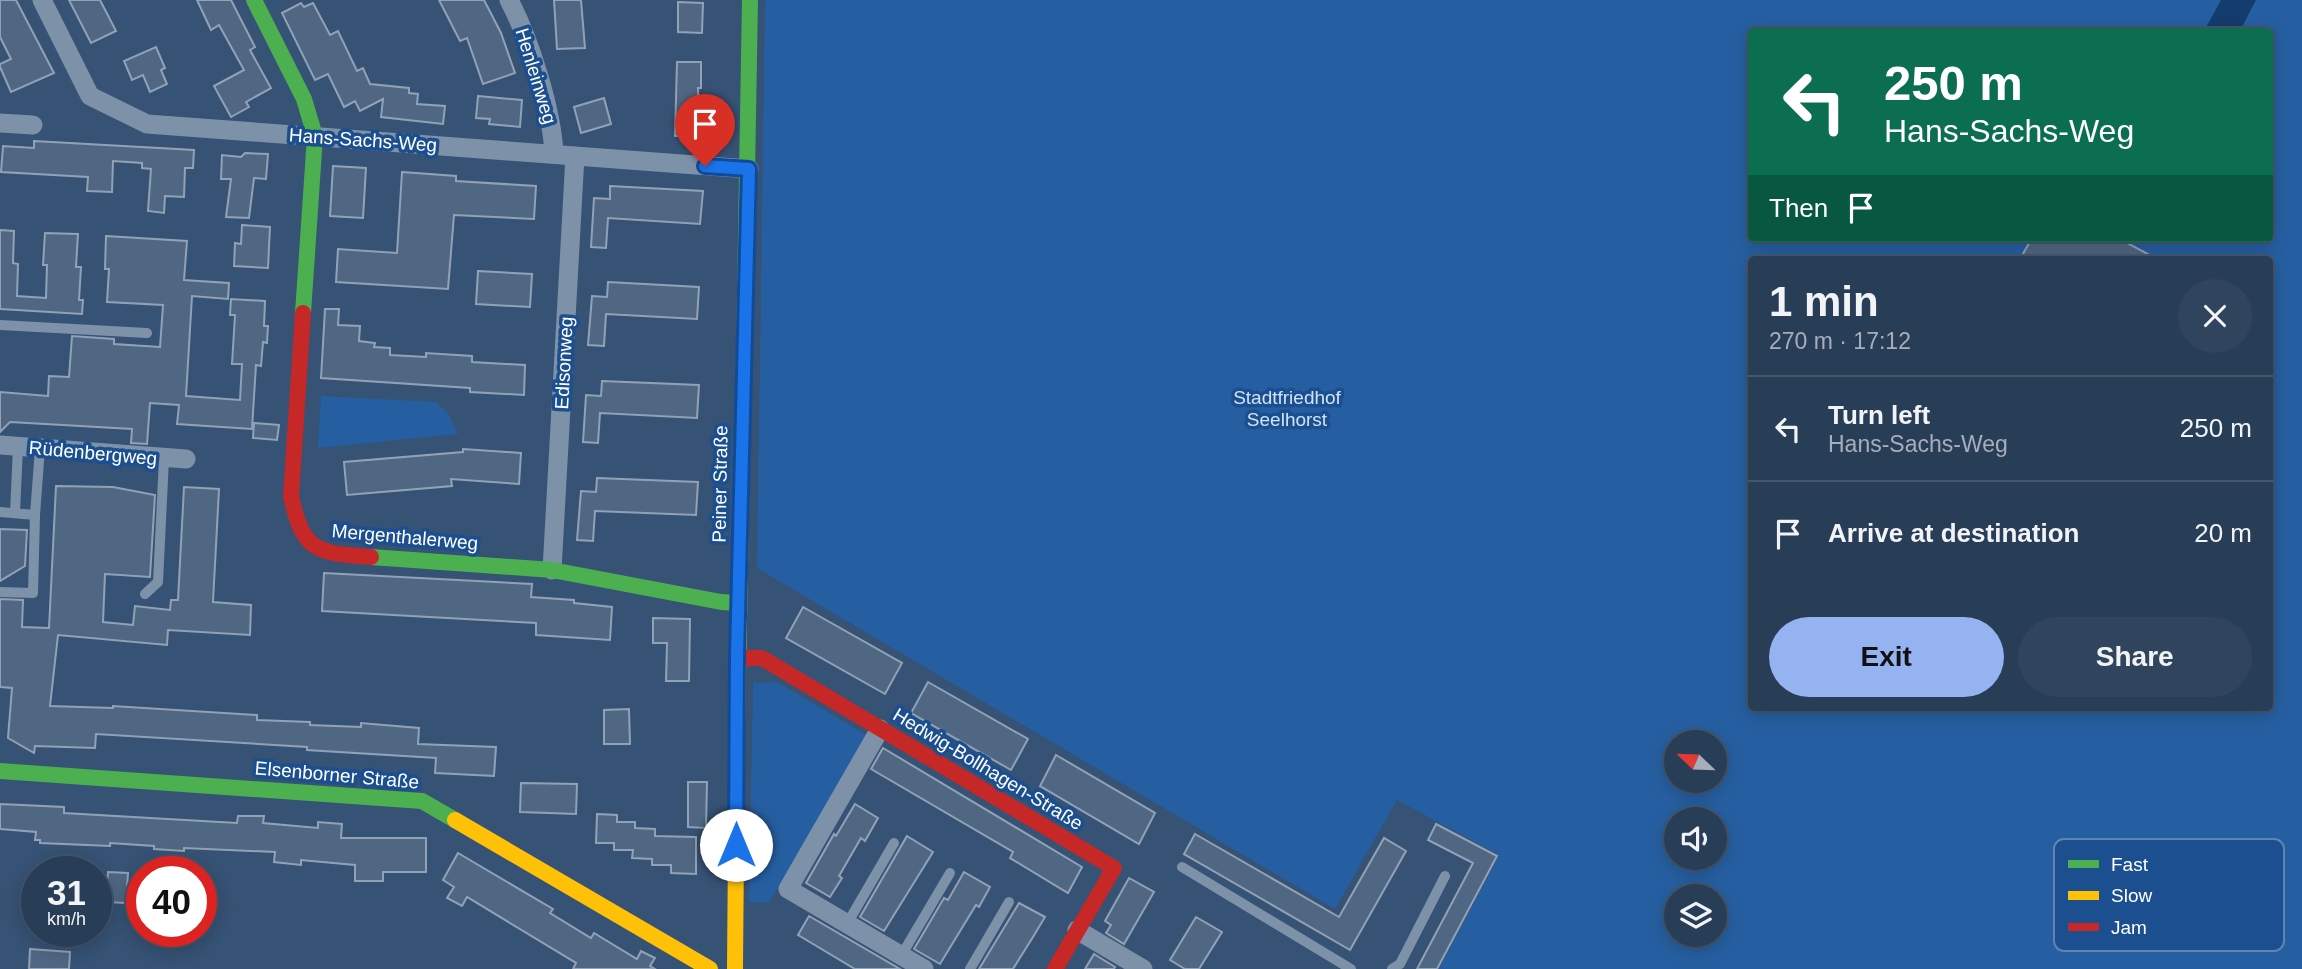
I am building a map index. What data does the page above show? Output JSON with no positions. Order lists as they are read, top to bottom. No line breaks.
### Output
{"streets":{"street":["Henleinweg","Hans-Sachs-Weg","Edisonweg","Rüdenbergweg","Peiner Straße","Mergenthalerweg","Hedwig-Bollhagen-Straße","Elsenborner Straße"]},"crossings":[["Henleinweg","Hans-Sachs-Weg"],["Hans-Sachs-Weg","Edisonweg"],["Hans-Sachs-Weg","Peiner Straße"],["Hans-Sachs-Weg","Mergenthalerweg"],["Edisonweg","Mergenthalerweg"],["Peiner Straße","Mergenthalerweg"],["Peiner Straße","Hedwig-Bollhagen-Straße"]],"parks":["Stadtfriedhof Seelhorst"],"legend":["Fast","Slow","Jam"],"north":"top left","page":{"turn":["250 m","Hans-Sachs-Weg"],"then":"Then","heading":["1 min","270 m · 17:12"],"list":[{"name":"Turn left","note":"Hans-Sachs-Weg","value":"250 m"},{"name":"Arrive at destination","value":"20 m"}],"buttons":["Exit","Share"],"speed":"31 km/h","limit":"40"}}
